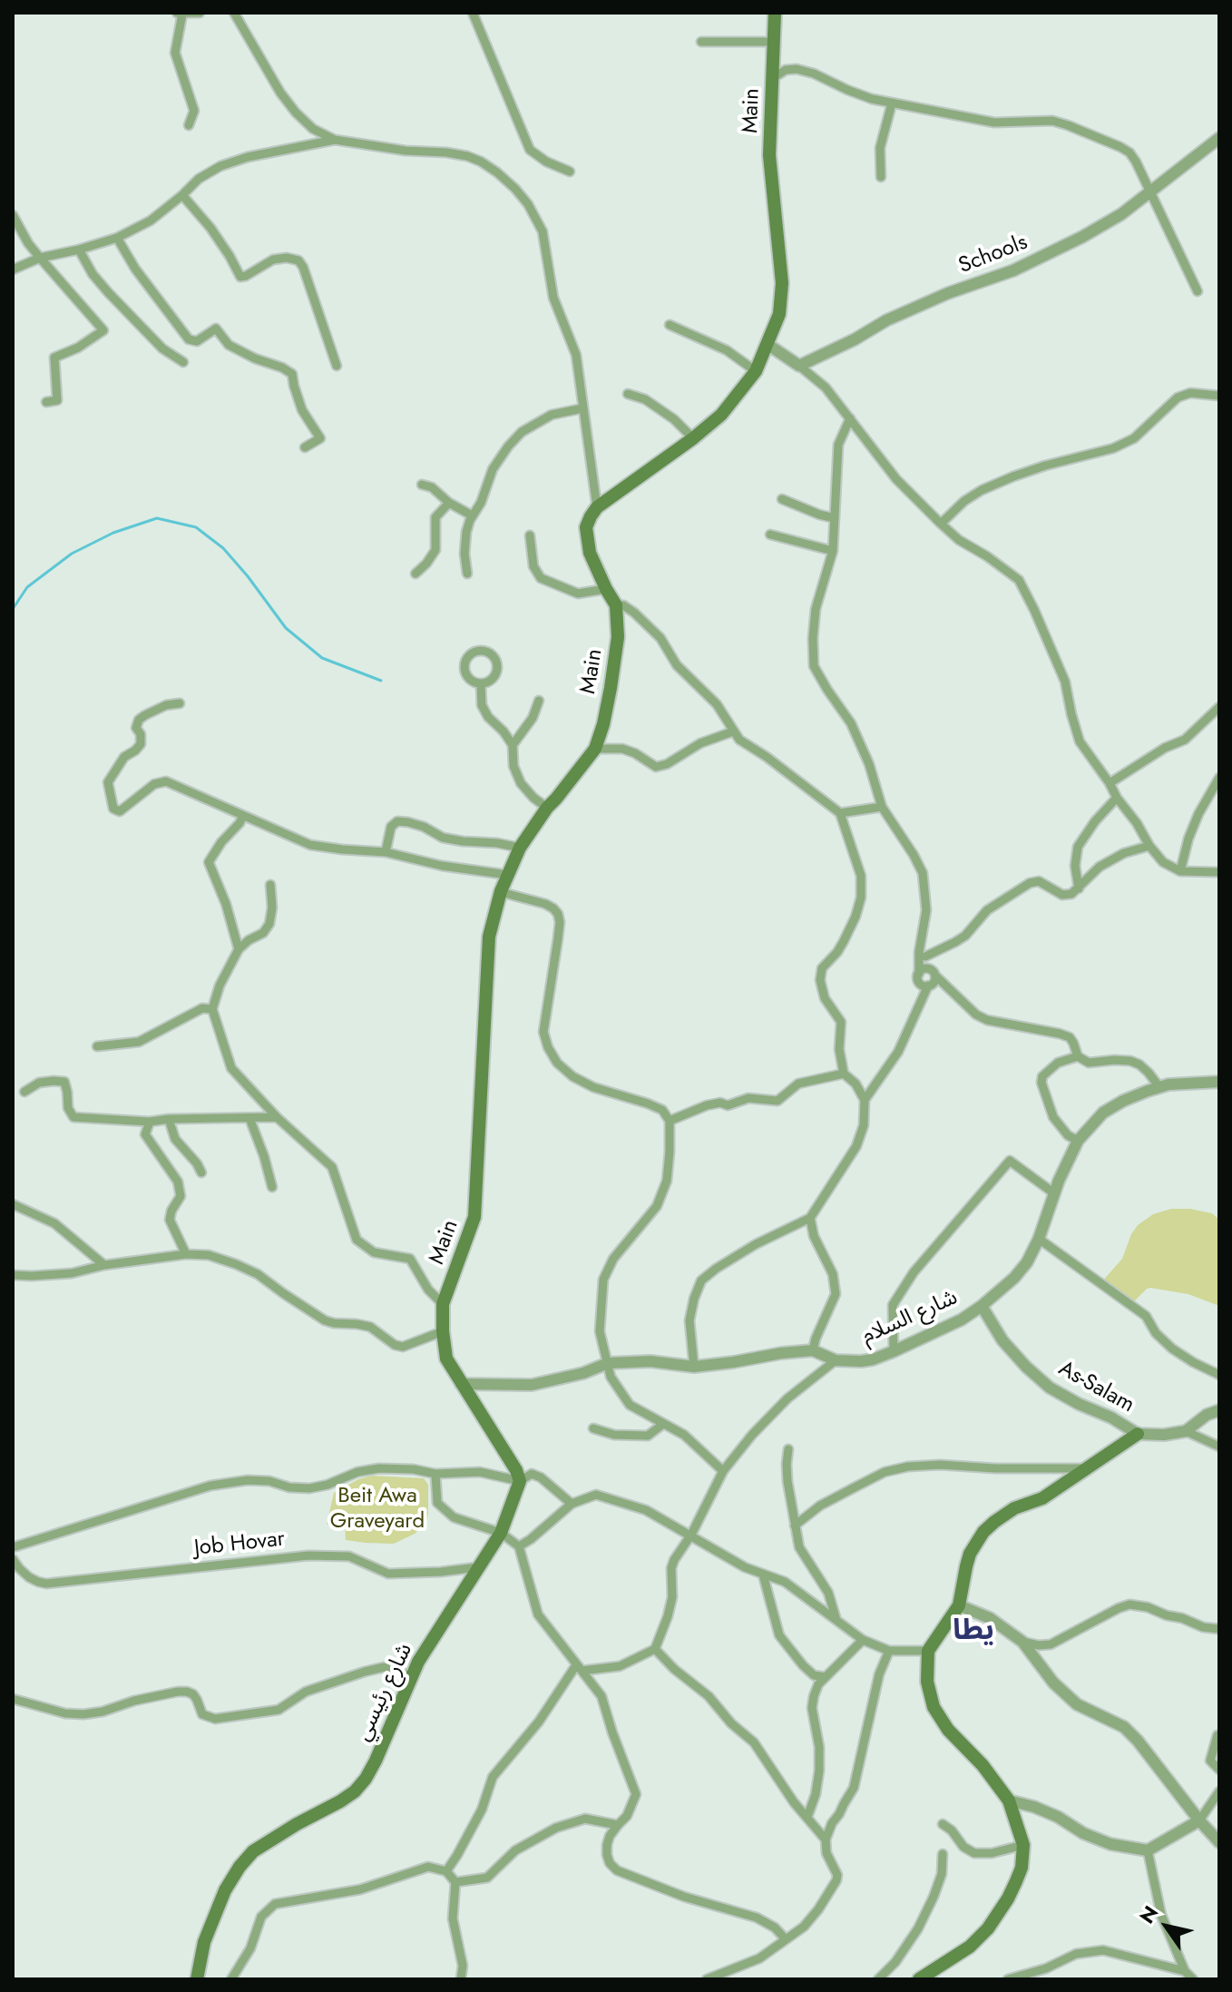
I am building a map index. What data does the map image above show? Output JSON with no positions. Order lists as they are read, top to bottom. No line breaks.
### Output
{"streets":{"main road":["Main","شارع رئيسي"],"street":["Schools","شارع السلام","As-Salam","Job Hovar"]},"crossings":[["Main","شارع السلام"],["شارع السلام","As-Salam"],["Job Hovar","شارع رئيسي"]],"districts":["يطا"],"parks":["Beit Awa Graveyard"],"north":"top left"}
